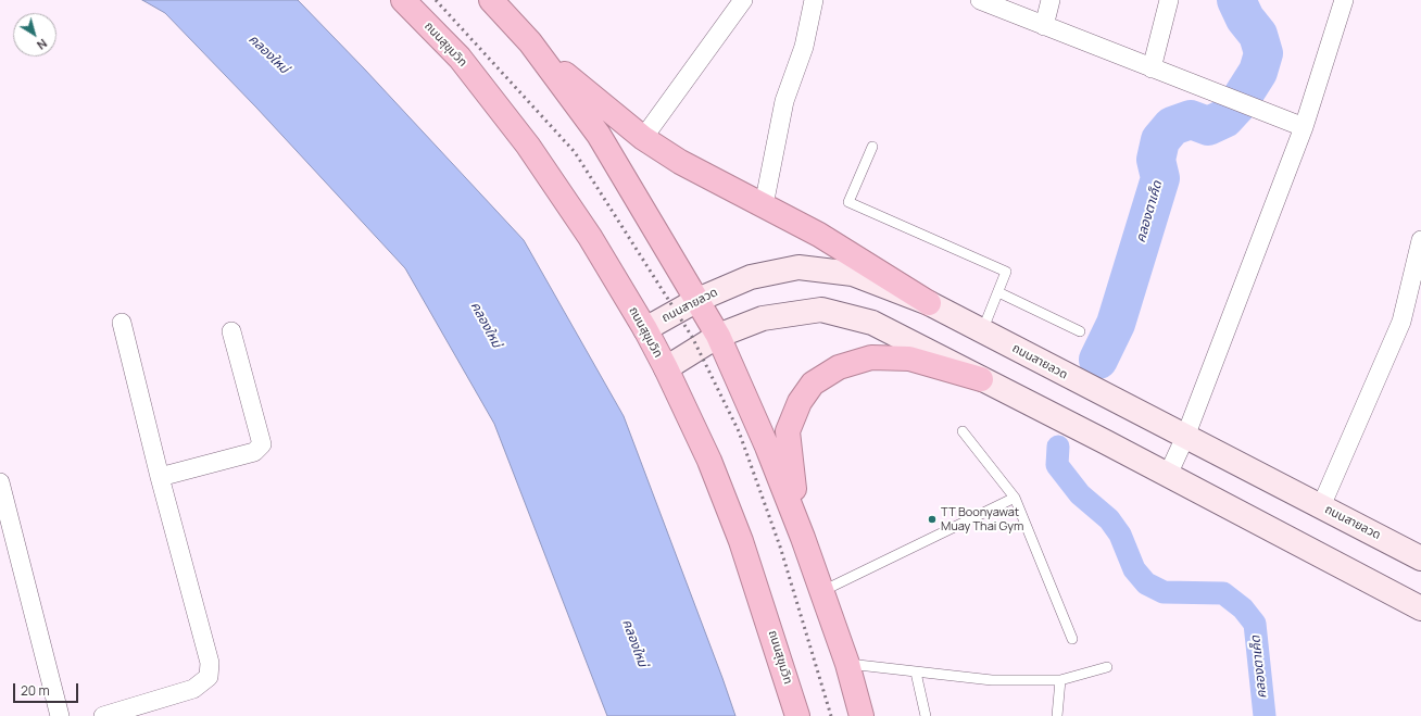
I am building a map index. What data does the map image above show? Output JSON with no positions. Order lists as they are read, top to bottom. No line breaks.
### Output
{"streets":{"highway":["ถนนสุขุมวิท"],"main road":["ถนนสายลวด"]},"crossings":[["ถนนสุขุมวิท","ถนนสายลวด"]],"water":["คลองใหม่","คลองตาเค็ด"],"places":["TT Boonyawat Muay Thai Gym"],"scale_bar":"20 m","north":"bottom right"}
